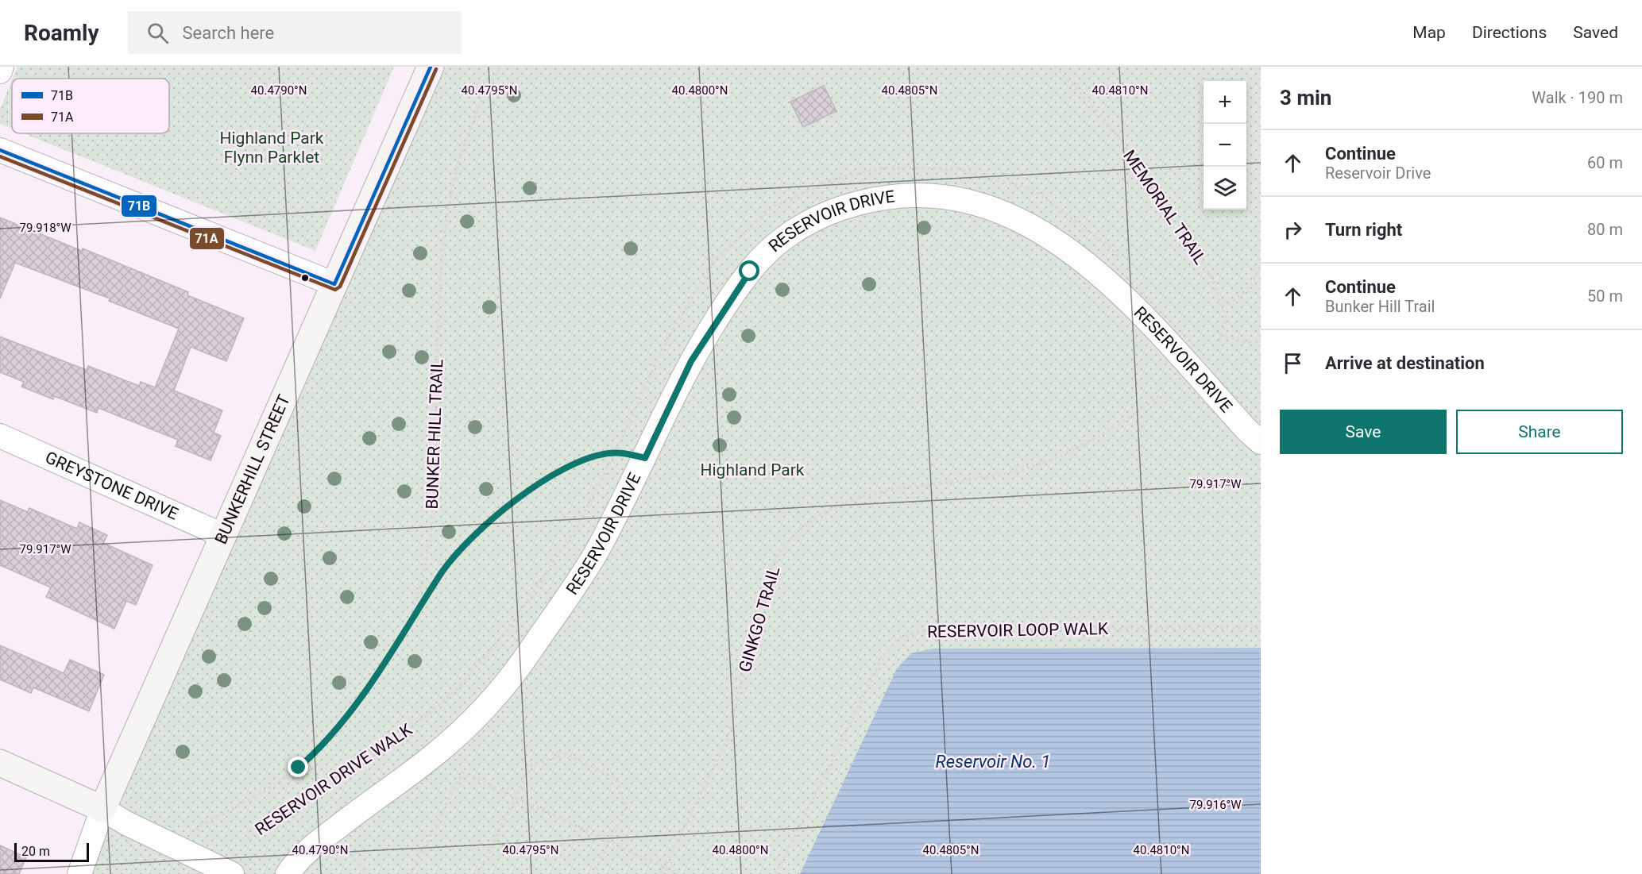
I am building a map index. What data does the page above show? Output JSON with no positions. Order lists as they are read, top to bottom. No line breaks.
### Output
{"streets":{"main road":["BUNKERHILL STREET"],"street":["RESERVOIR DRIVE","GREYSTONE DRIVE"],"path":["MEMORIAL TRAIL","BUNKER HILL TRAIL","GINKGO TRAIL","RESERVOIR LOOP WALK","RESERVOIR DRIVE WALK"]},"crossings":[["BUNKERHILL STREET","GREYSTONE DRIVE"]],"water":["Reservoir No. 1"],"parks":["Highland Park Flynn Parklet","Highland Park"],"lines":["transit line 71B","transit line 71A"],"legend":["71B","71A"],"scale_bar":"20 m","page":{"header":"Roamly","search":"Search here","nav":["Map","Directions","Saved"],"heading":["3 min","Walk · 190 m"],"map_buttons":["+","−"],"list":[["Continue","Reservoir Drive","60 m"],["Turn right","80 m"],["Continue","Bunker Hill Trail","50 m"],"Arrive at destination"],"buttons":["Save","Share"],"scale":"20 m"},"coordinates":["40.4790°N","40.4795°N","40.4800°N","40.4805°N","40.4810°N","79.918°W","79.917°W","79.916°W"]}
